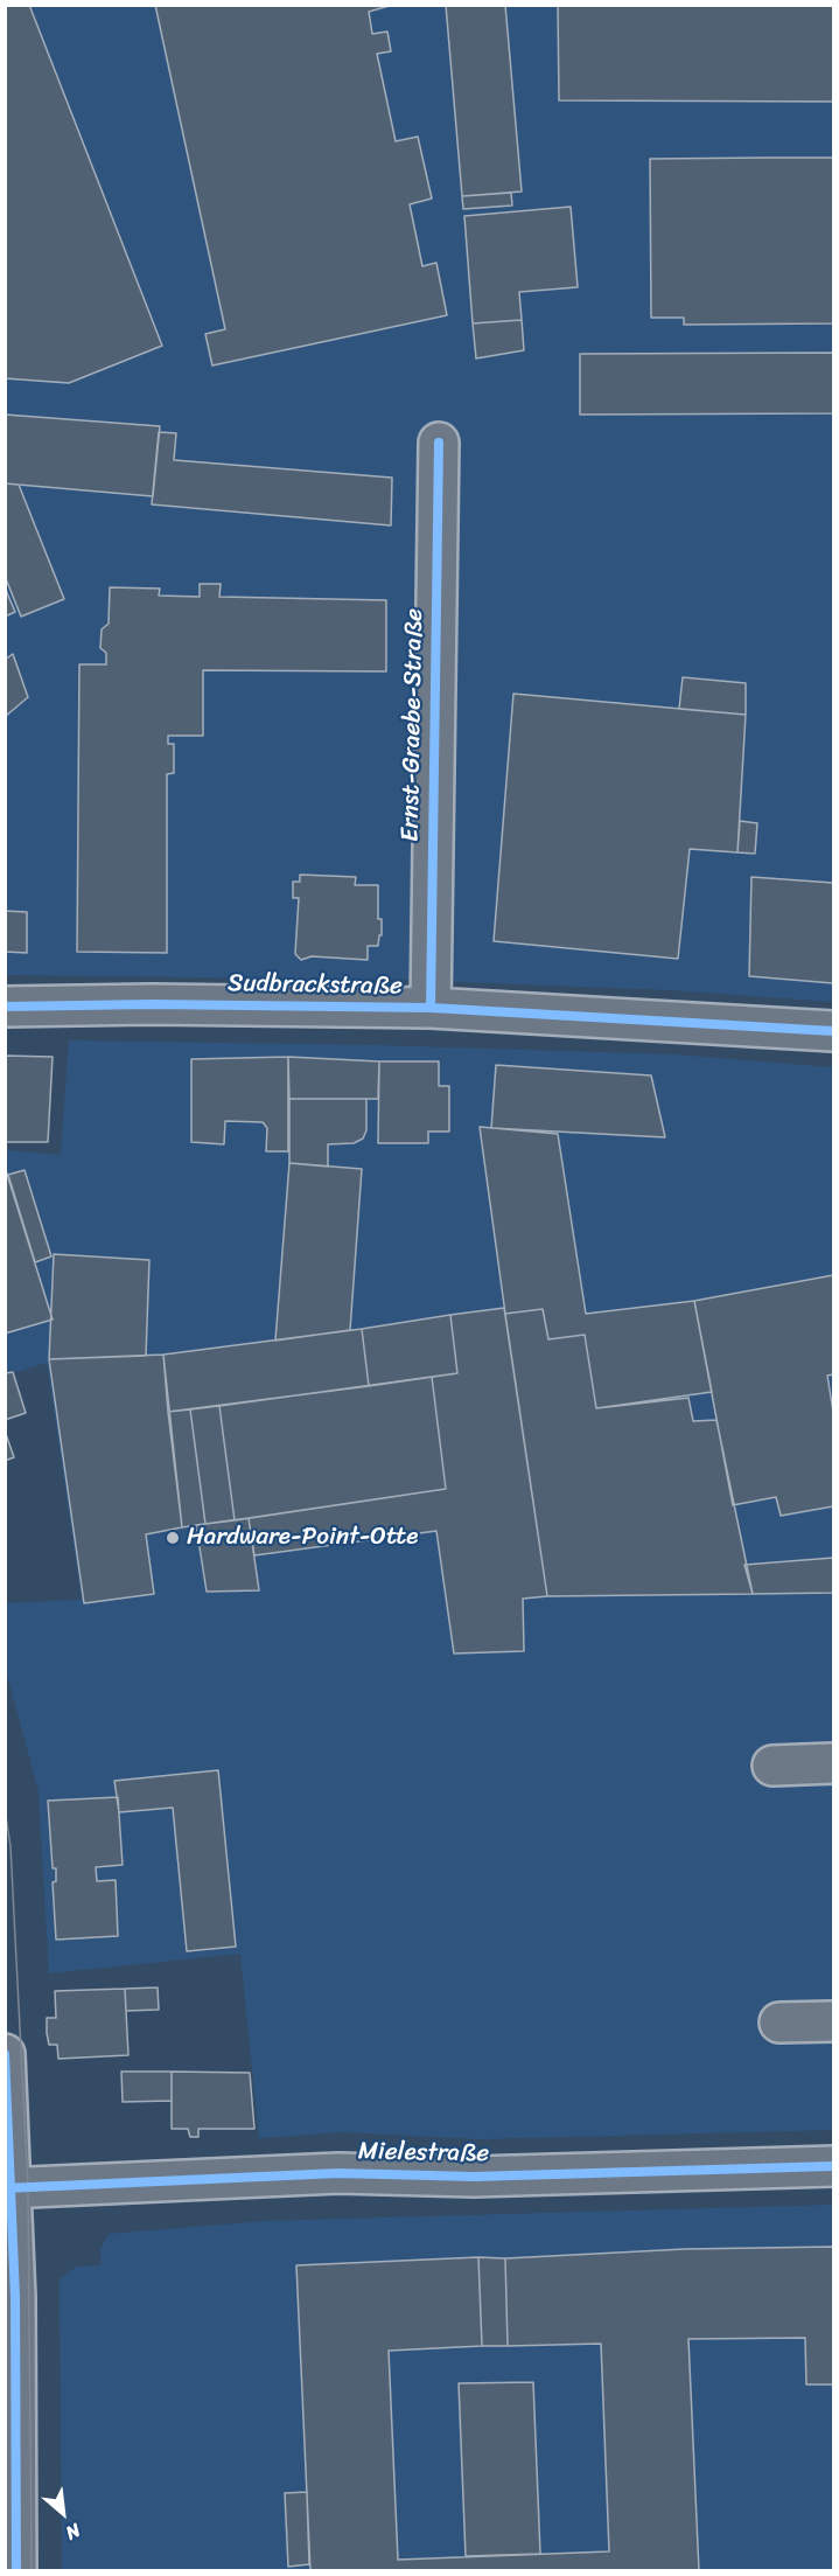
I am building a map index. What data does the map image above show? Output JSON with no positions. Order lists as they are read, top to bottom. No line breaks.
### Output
{"streets":{"street":["Ernst-Graebe-Straße","Sudbrackstraße","Mielestraße"]},"crossings":[["Ernst-Graebe-Straße","Sudbrackstraße"]],"places":["Hardware-Point-Otte"],"north":"bottom right"}
